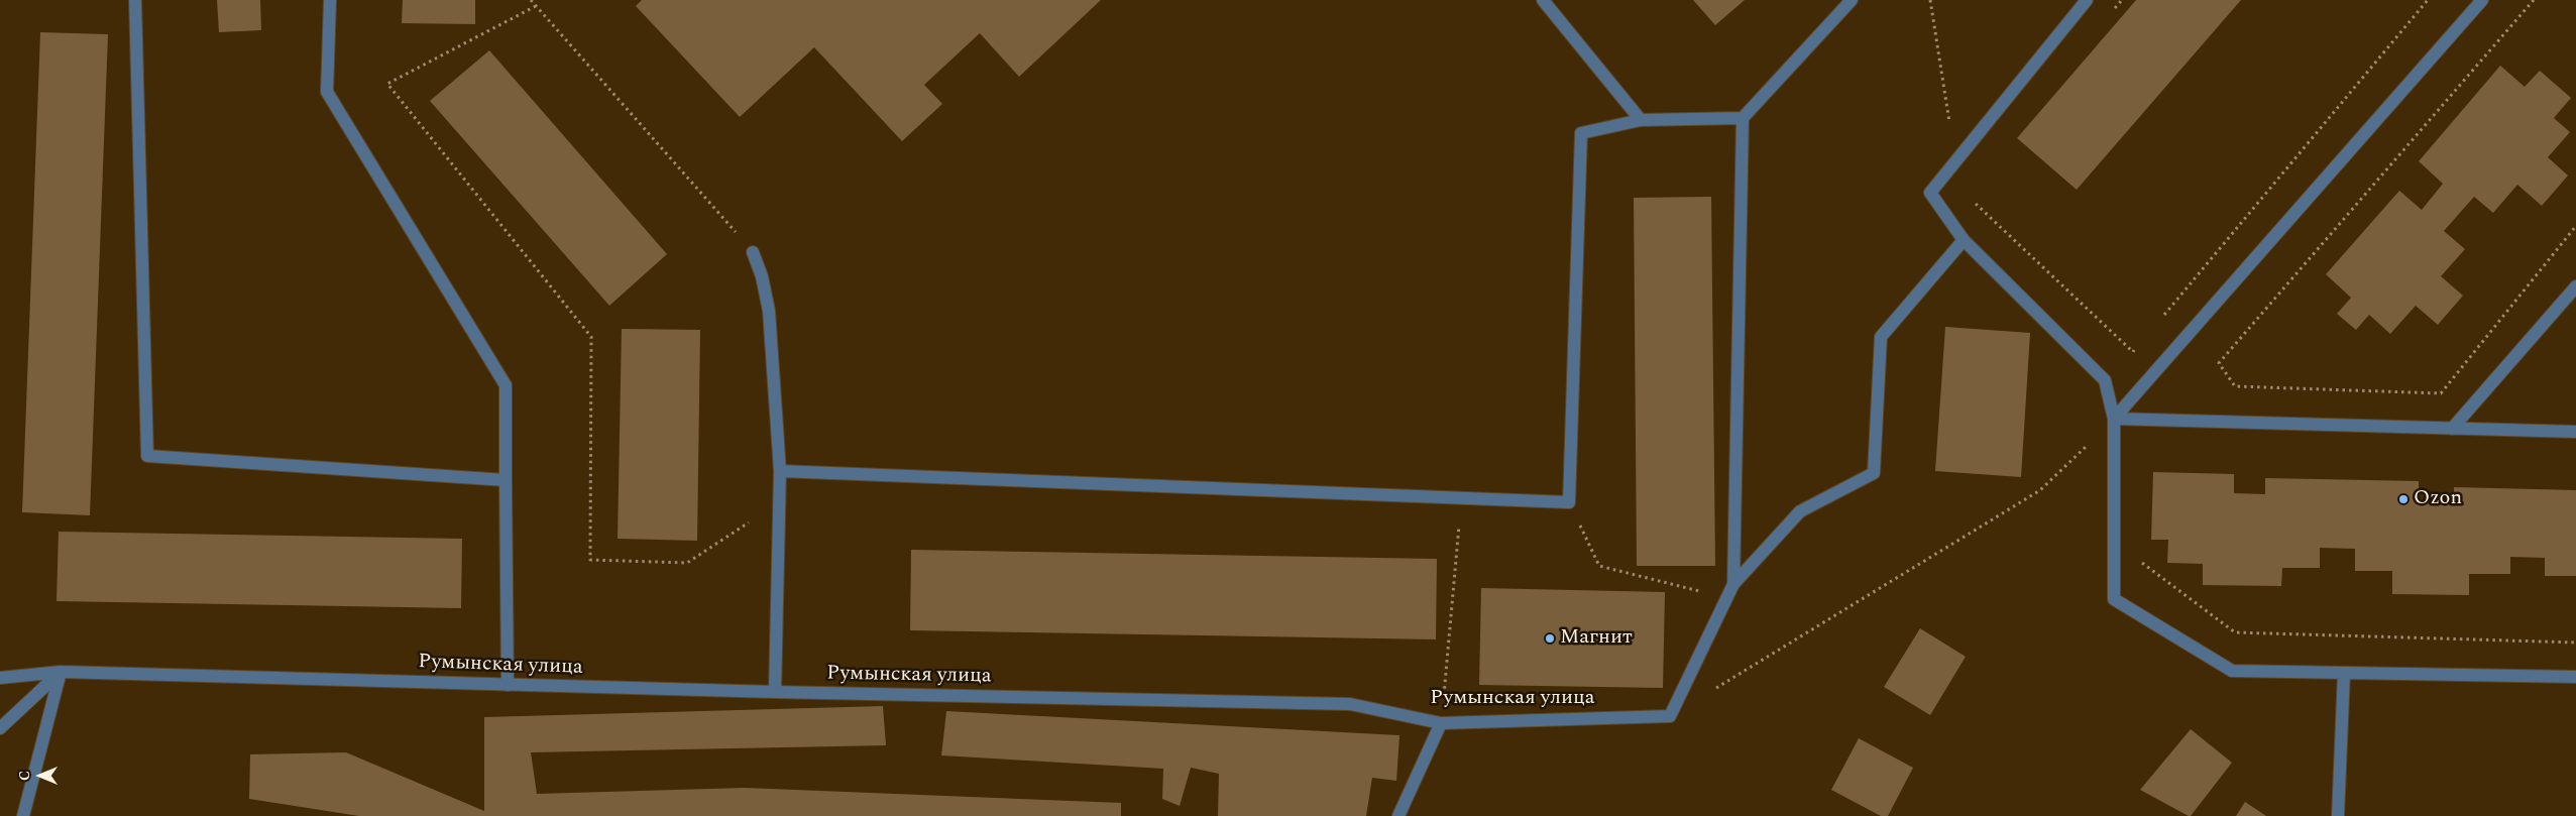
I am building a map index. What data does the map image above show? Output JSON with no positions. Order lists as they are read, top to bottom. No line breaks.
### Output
{"streets":{"street":["Румынская улица"]},"places":["Ozon","Магнит"],"north":"left"}
